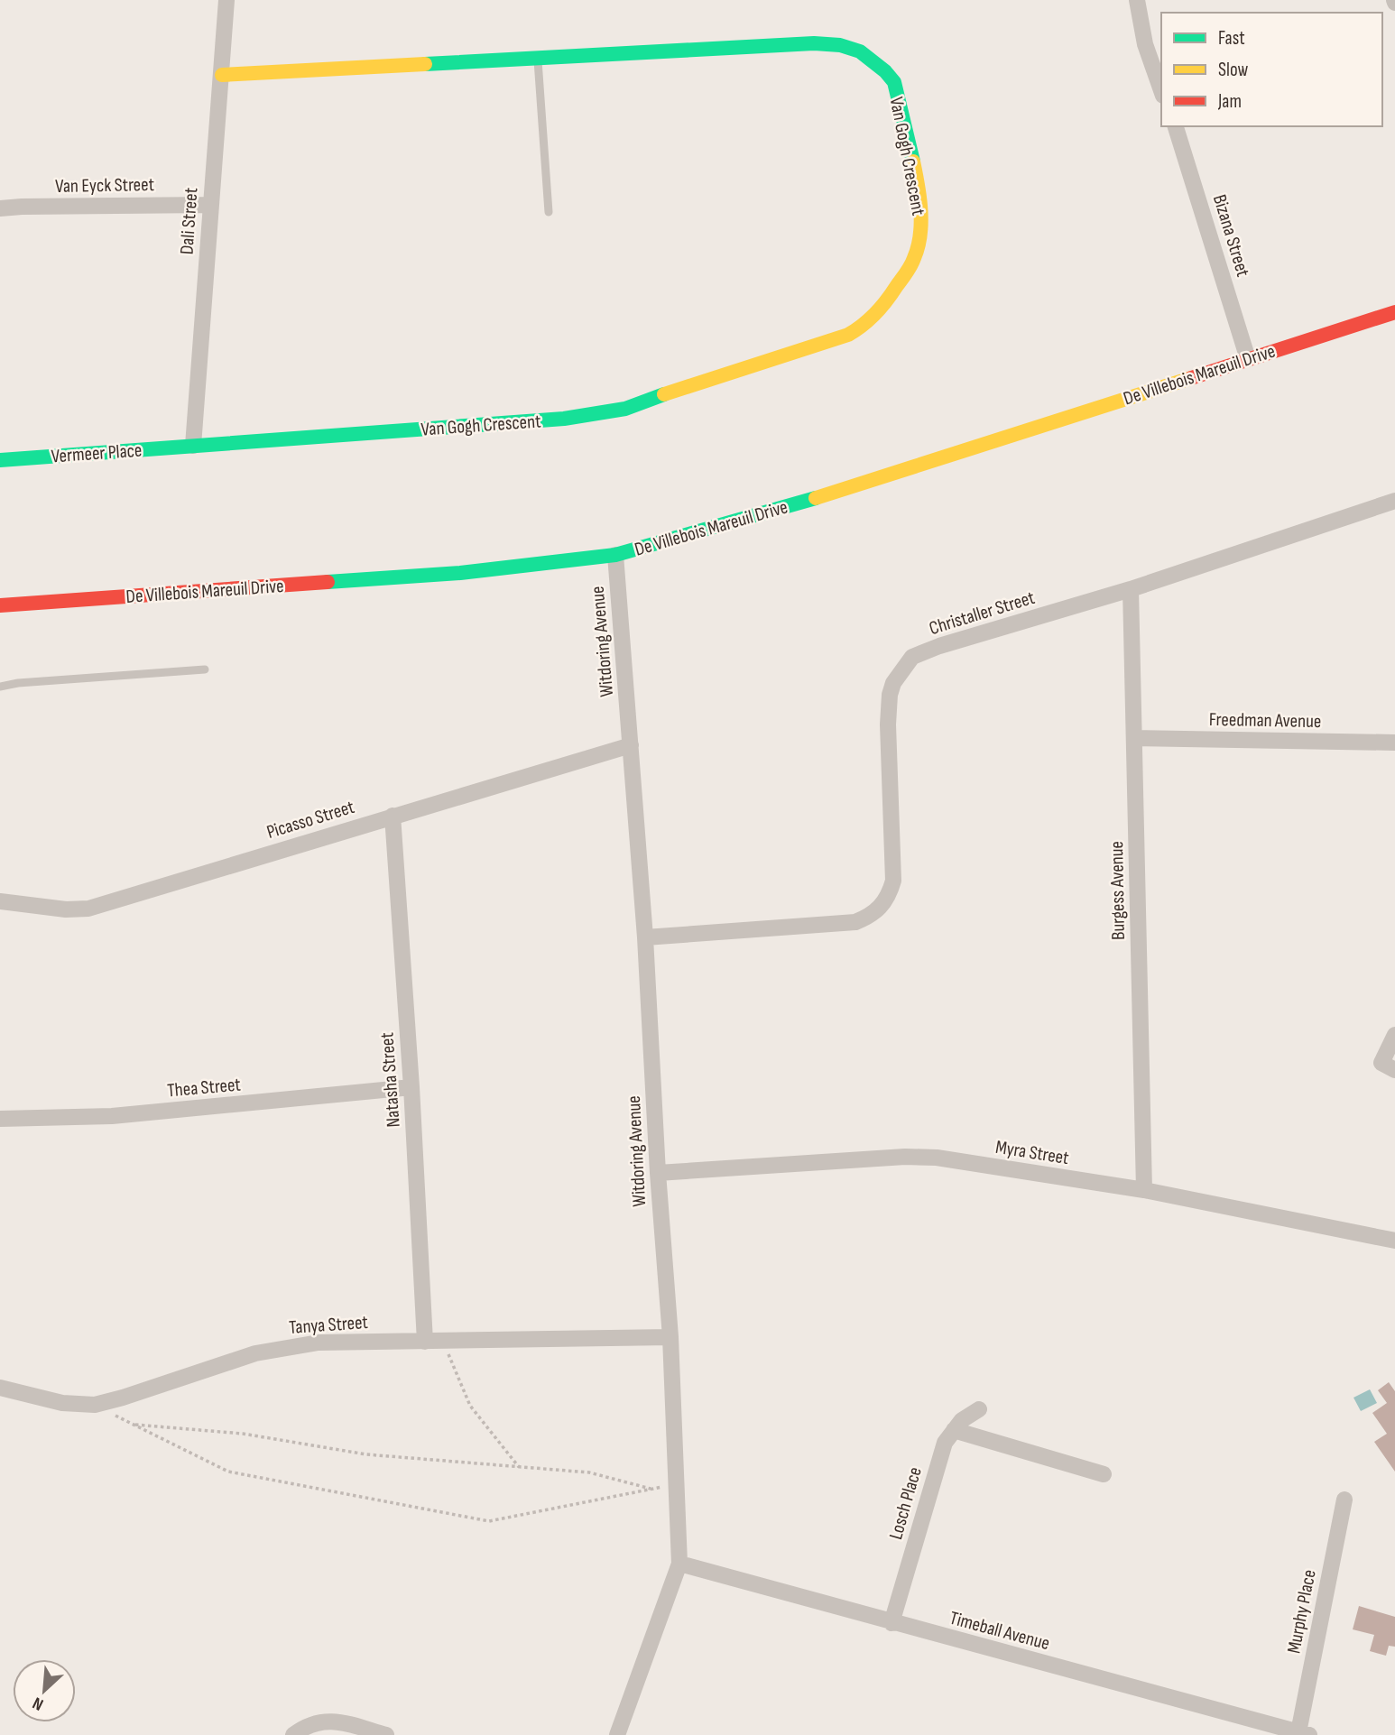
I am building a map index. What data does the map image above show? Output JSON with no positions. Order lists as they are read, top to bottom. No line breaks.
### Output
{"streets":{"street":["Van Gogh Crescent","Van Eyck Street","Dali Street","Bizana Street","De Villebois Mareuil Drive","Vermeer Place","Christaller Street","Witdoring Avenue","Freedman Avenue","Picasso Street","Burgess Avenue","Natasha Street","Thea Street","Myra Street","Tanya Street","Losch Place","Murphy Place","Timeball Avenue"]},"crossings":[["Van Gogh Crescent","Dali Street"],["Van Gogh Crescent","Vermeer Place"],["Van Eyck Street","Dali Street"],["Dali Street","Vermeer Place"],["Bizana Street","De Villebois Mareuil Drive"],["De Villebois Mareuil Drive","Witdoring Avenue"],["Christaller Street","Witdoring Avenue"],["Christaller Street","Burgess Avenue"],["Witdoring Avenue","Picasso Street"],["Witdoring Avenue","Myra Street"],["Witdoring Avenue","Tanya Street"],["Witdoring Avenue","Timeball Avenue"],["Freedman Avenue","Burgess Avenue"],["Picasso Street","Natasha Street"],["Burgess Avenue","Myra Street"],["Natasha Street","Thea Street"],["Natasha Street","Tanya Street"],["Losch Place","Timeball Avenue"],["Murphy Place","Timeball Avenue"]],"legend":["Fast","Slow","Jam"],"north":"bottom left"}
